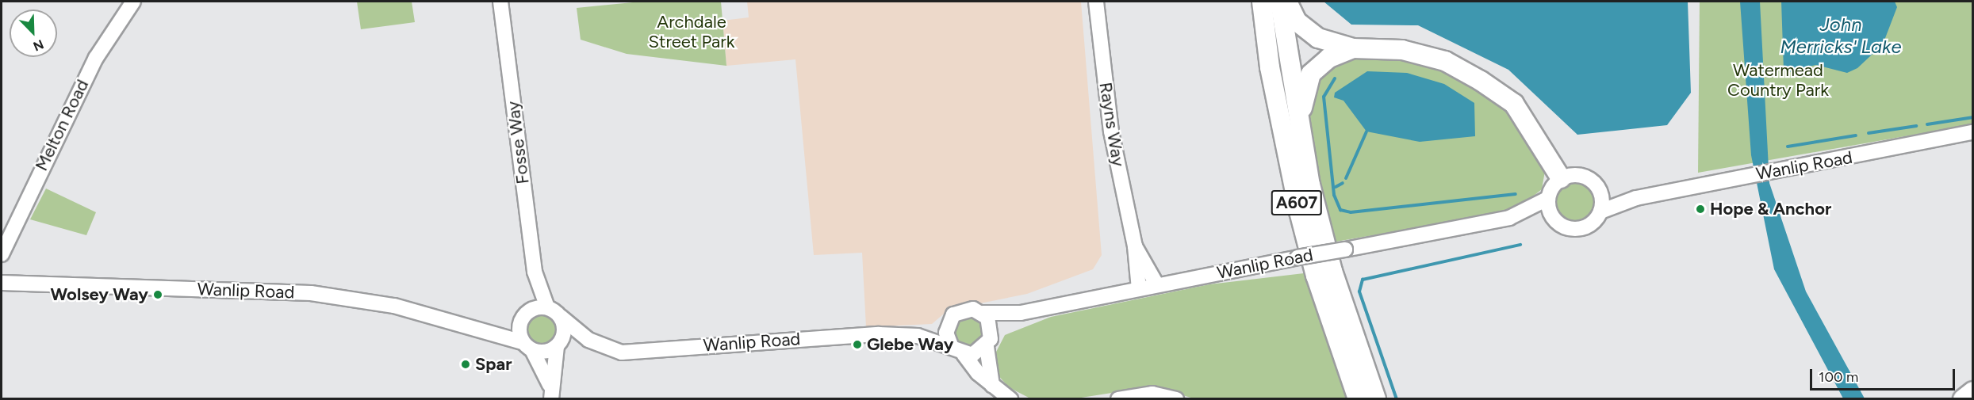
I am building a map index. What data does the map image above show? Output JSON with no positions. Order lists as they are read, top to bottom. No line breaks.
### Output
{"streets":{"highway":["A607"],"street":["Rayns Way","Melton Road","Fosse Way","Wanlip Road"]},"crossings":[["Rayns Way","Wanlip Road"],["Fosse Way","Wanlip Road"]],"water":["John Merricks' Lake"],"parks":["Archdale Street Park","Watermead Country Park"],"places":["Hope & Anchor","Wolsey Way","Glebe Way","Spar"],"scale_bar":"100 m","north":"bottom right"}
